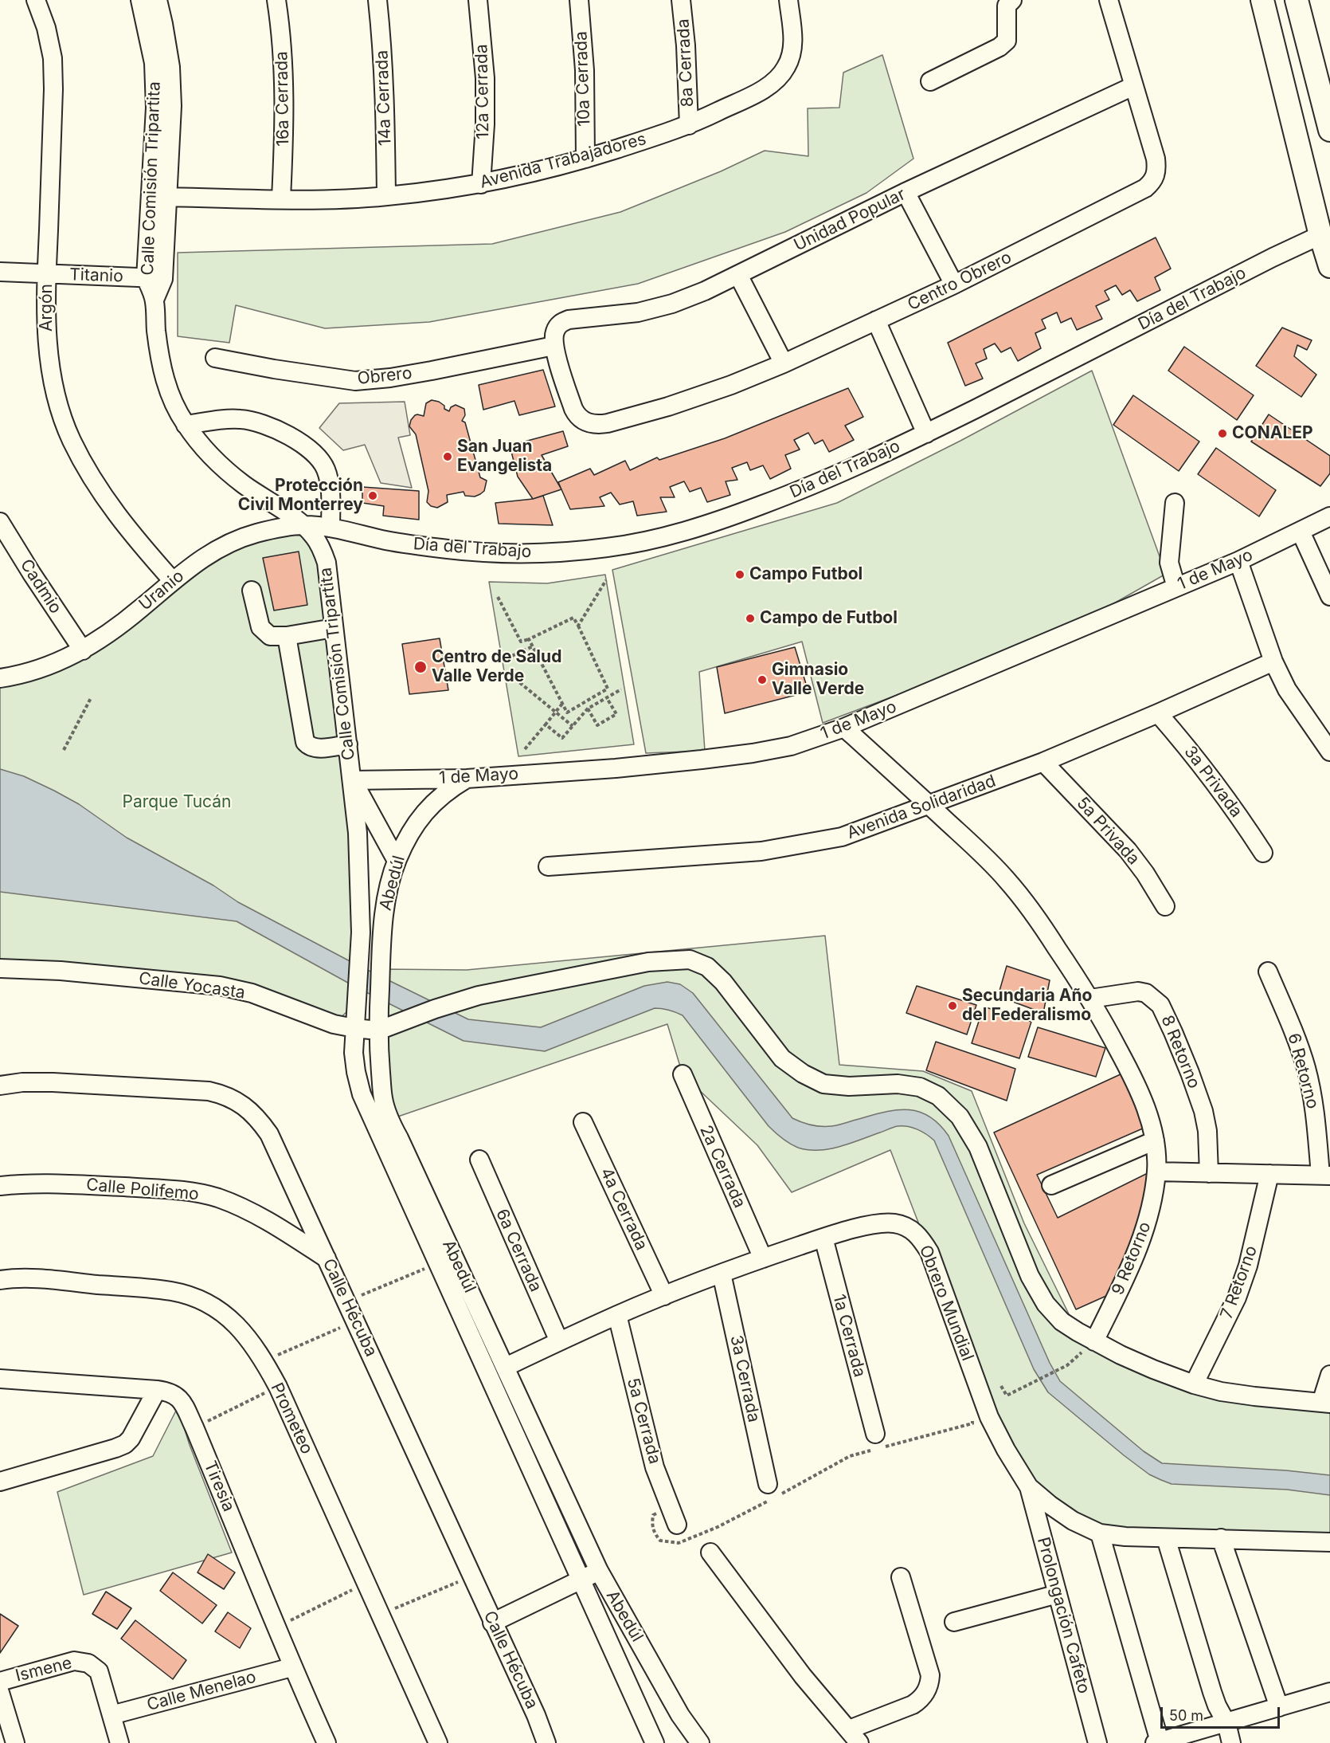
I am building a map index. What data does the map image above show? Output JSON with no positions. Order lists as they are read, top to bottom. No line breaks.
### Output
{"streets":{"street":["8a Cerrada","10a Cerrada","12a Cerrada","14a Cerrada","16a Cerrada","Avenida Trabajadores","Calle Comisión Tripartita","Unidad Popular","Titanio","Centro Obrero","Día del Trabajo","Argón","Obrero","1 de Mayo","Cadmio","Uranio","3a Privada","Avenida Solidaridad","5a Privada","Abedúl","Calle Yocasta","8 Retorno","6 Retorno","2a Cerrada","Calle Polifemo","4a Cerrada","6a Cerrada","9 Retorno","7 Retorno","Obrero Mundial","Calle Hécuba","1a Cerrada","3a Cerrada","Prometeo","5a Cerrada","Tiresia","Prolongación Cafeto","Ismene","Calle Menelao"]},"crossings":[["8a Cerrada","Avenida Trabajadores"],["10a Cerrada","Avenida Trabajadores"],["12a Cerrada","Avenida Trabajadores"],["14a Cerrada","Avenida Trabajadores"],["16a Cerrada","Avenida Trabajadores"],["Avenida Trabajadores","Calle Comisión Tripartita"],["Calle Comisión Tripartita","Titanio"],["Calle Comisión Tripartita","1 de Mayo"],["Calle Comisión Tripartita","Uranio"],["Calle Comisión Tripartita","Abedúl"],["Unidad Popular","Centro Obrero"],["Unidad Popular","Obrero"],["Titanio","Argón"],["Centro Obrero","Obrero"],["Día del Trabajo","Uranio"],["Argón","Uranio"],["1 de Mayo","Abedúl"],["1 de Mayo","9 Retorno"],["Cadmio","Uranio"],["3a Privada","Avenida Solidaridad"],["Avenida Solidaridad","5a Privada"],["Avenida Solidaridad","9 Retorno"],["Abedúl","Calle Yocasta"],["Abedúl","Obrero Mundial"],["8 Retorno","9 Retorno"],["2a Cerrada","Obrero Mundial"],["Calle Polifemo","Calle Hécuba"],["4a Cerrada","Obrero Mundial"],["6a Cerrada","Obrero Mundial"],["Obrero Mundial","1a Cerrada"],["Obrero Mundial","3a Cerrada"],["Obrero Mundial","5a Cerrada"],["Obrero Mundial","Prolongación Cafeto"],["Tiresia","Calle Menelao"],["Ismene","Calle Menelao"]],"parks":["Parque Tucán"],"places":["CONALEP","San Juan Evangelista","Protección Civil Monterrey","Campo Futbol","Campo de Futbol","Centro de Salud Valle Verde","Gimnasio Valle Verde","Secundaria Año del Federalismo"],"scale_bar":"50 m"}
